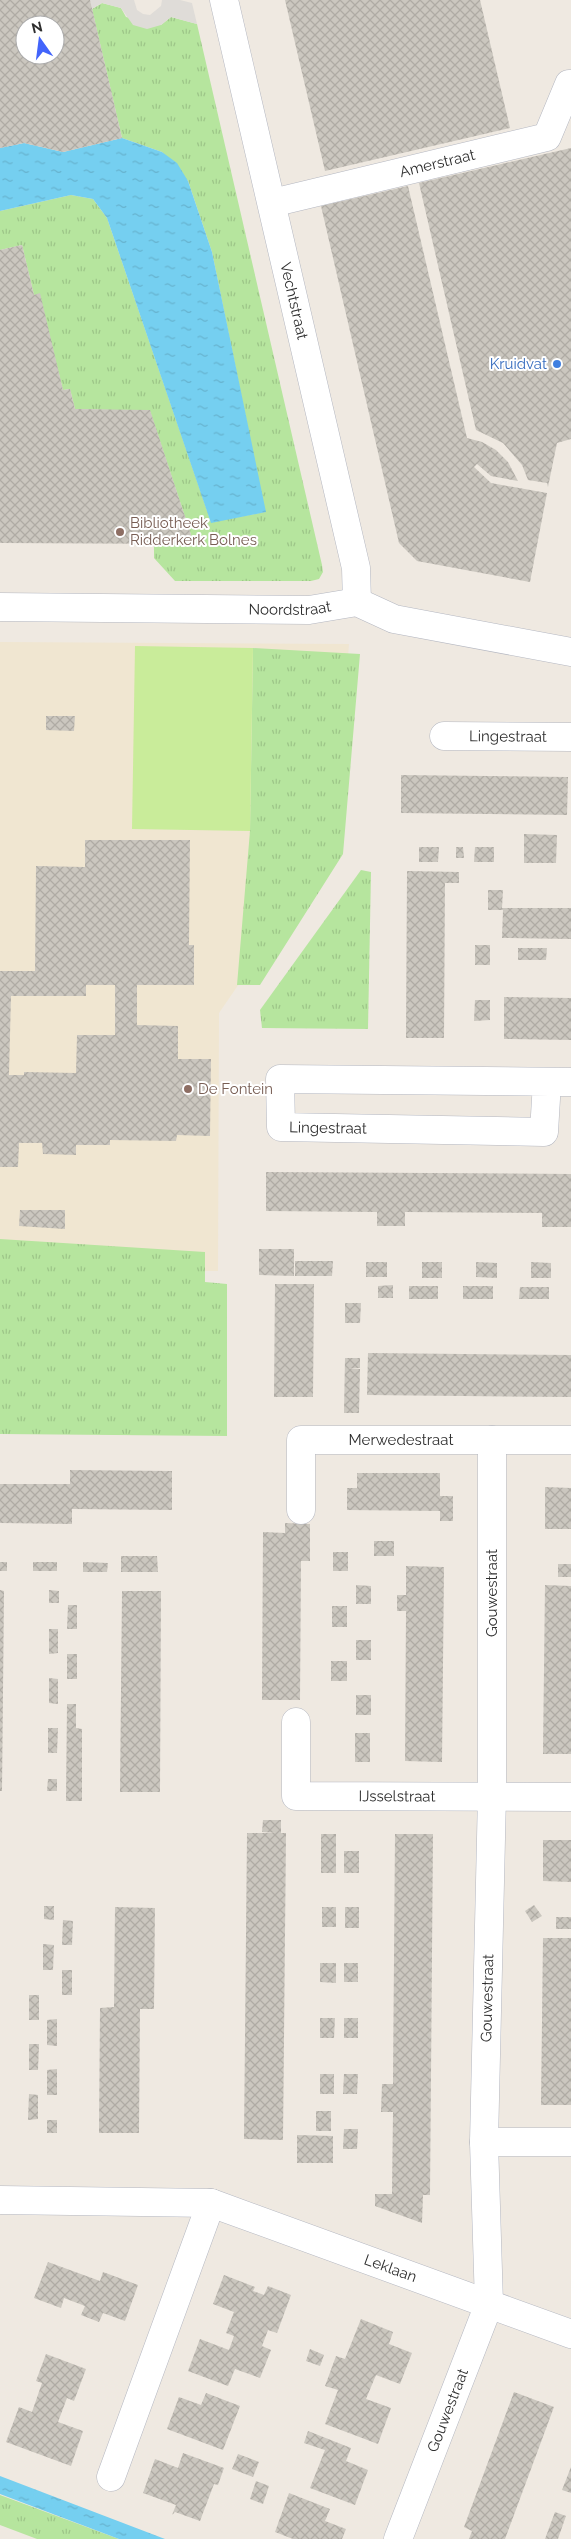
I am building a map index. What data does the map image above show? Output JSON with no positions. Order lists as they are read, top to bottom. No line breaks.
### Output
{"streets":{"street":["Amerstraat","Vechtstraat","Noordstraat","Lingestraat","Merwedestraat","Gouwestraat","IJsselstraat","Leklaan"]},"crossings":[["Amerstraat","Vechtstraat"],["Vechtstraat","Noordstraat"],["Merwedestraat","Gouwestraat"],["Gouwestraat","IJsselstraat"],["Gouwestraat","Leklaan"]],"places":["Kruidvat","Bibliotheek Ridderkerk Bolnes","De Fontein"],"north":"top"}
